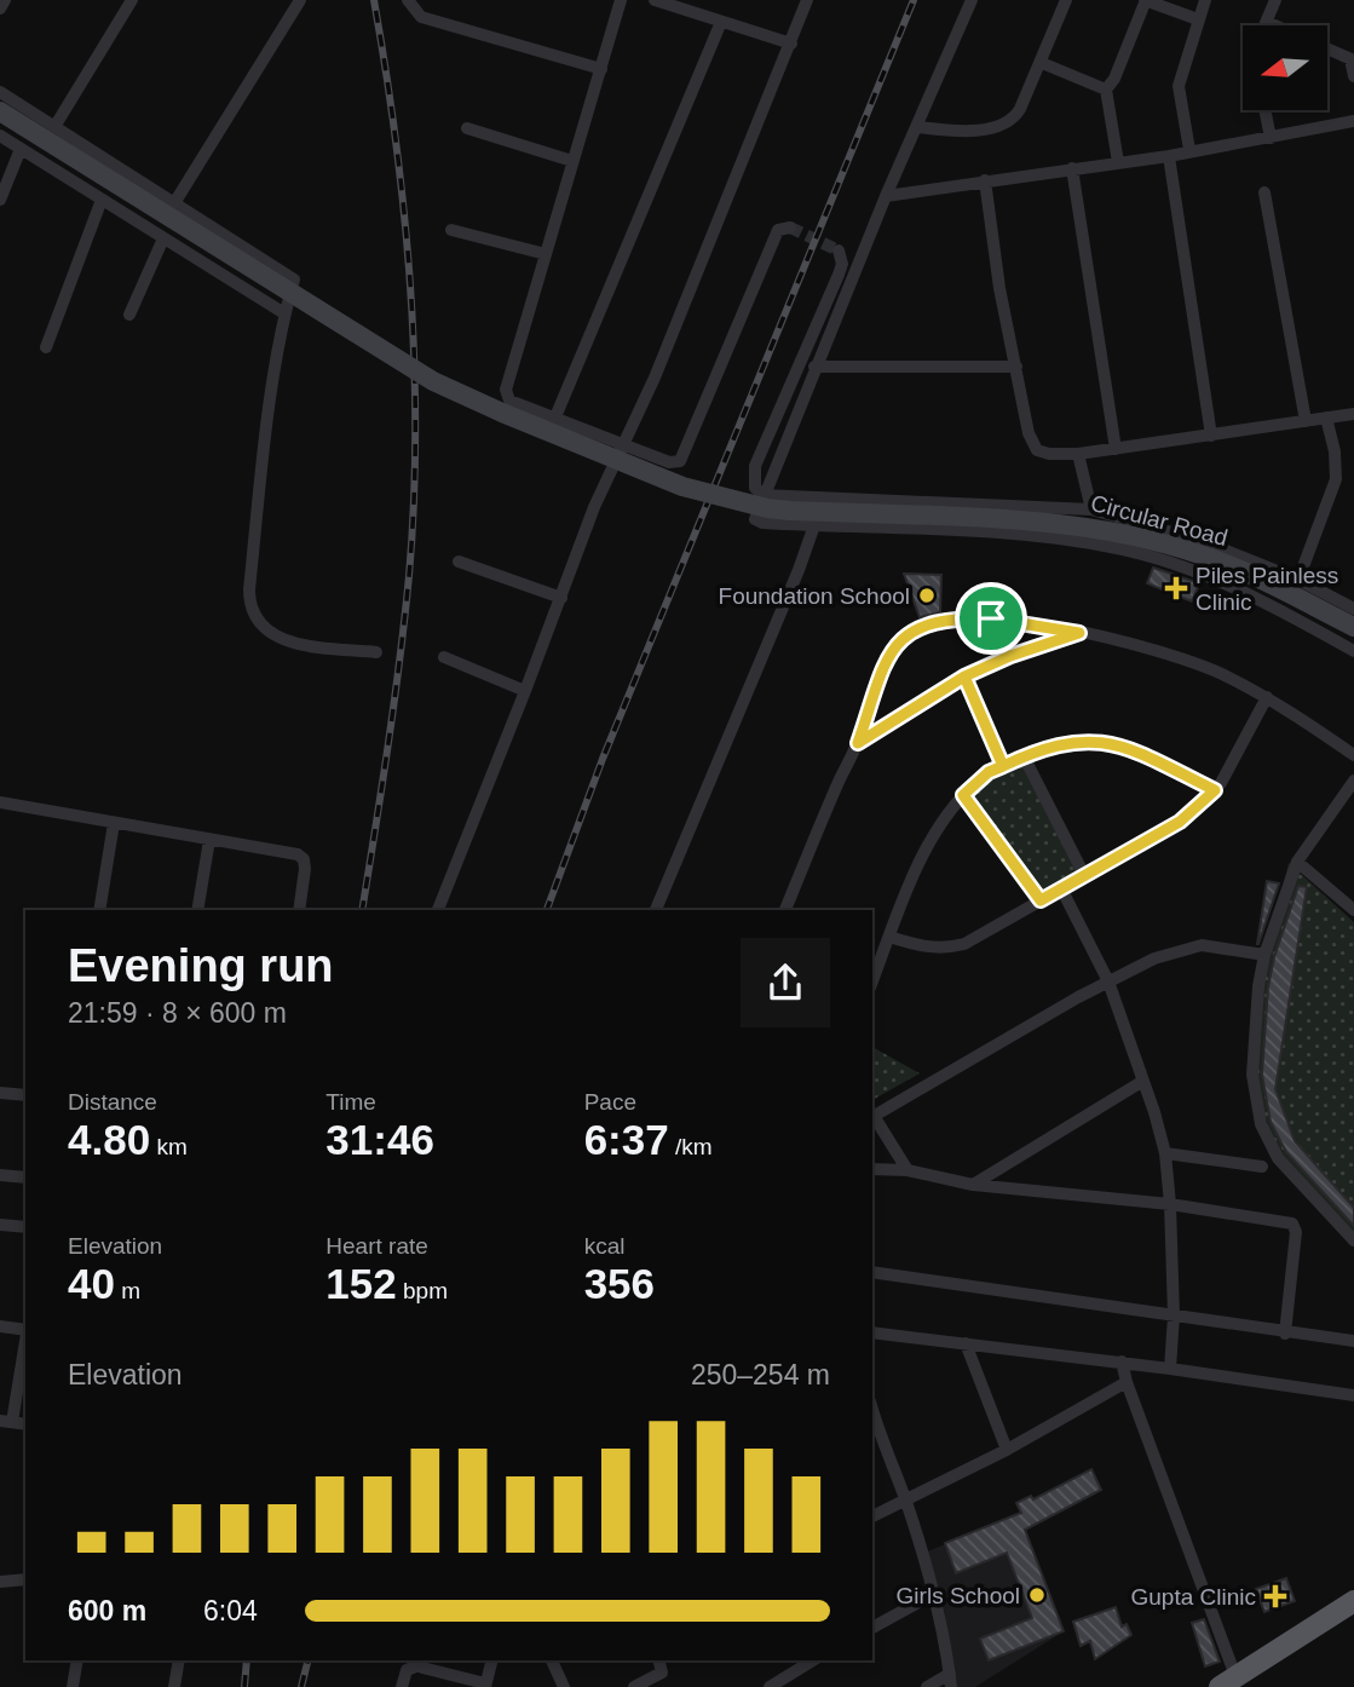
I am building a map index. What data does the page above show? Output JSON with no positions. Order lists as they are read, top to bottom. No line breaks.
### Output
{"streets":{"main road":["Circular Road"]},"places":{"health":["Piles Painless Clinic","Gupta Clinic"],"other":["Foundation School","Girls School"]},"north":"left","page":{"heading":["Evening run","21:59 · 8 × 600 m"],"stats":[["Distance","4.80 km"],["Time","31:46"],["Pace","6:37 /km"],["Elevation","40 m"],["Heart rate","152 bpm"],["kcal","356"]],"chart":["Elevation","250–254 m"],"list":[{"name":"600 m","note":"6:04"}]}}
